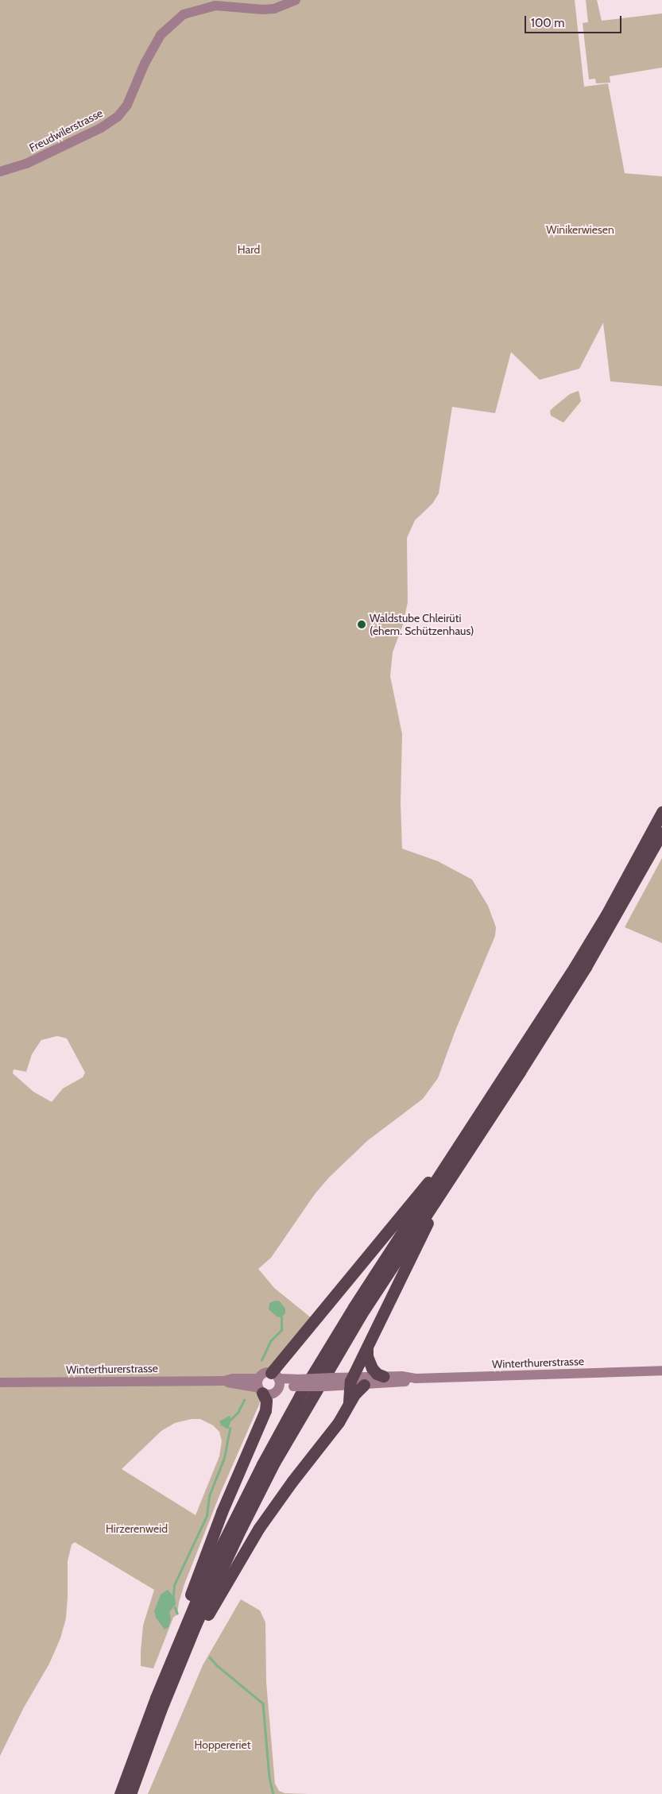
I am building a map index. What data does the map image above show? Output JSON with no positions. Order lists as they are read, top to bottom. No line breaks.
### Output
{"streets":{"main road":["Freudwilerstrasse","Winterthurerstrasse"]},"parks":["Winikerwiesen","Hard","Hirzerenweid","Hoppereriet"],"places":["Waldstube Chleirüti (ehem. Schützenhaus)"],"scale_bar":"100 m"}
